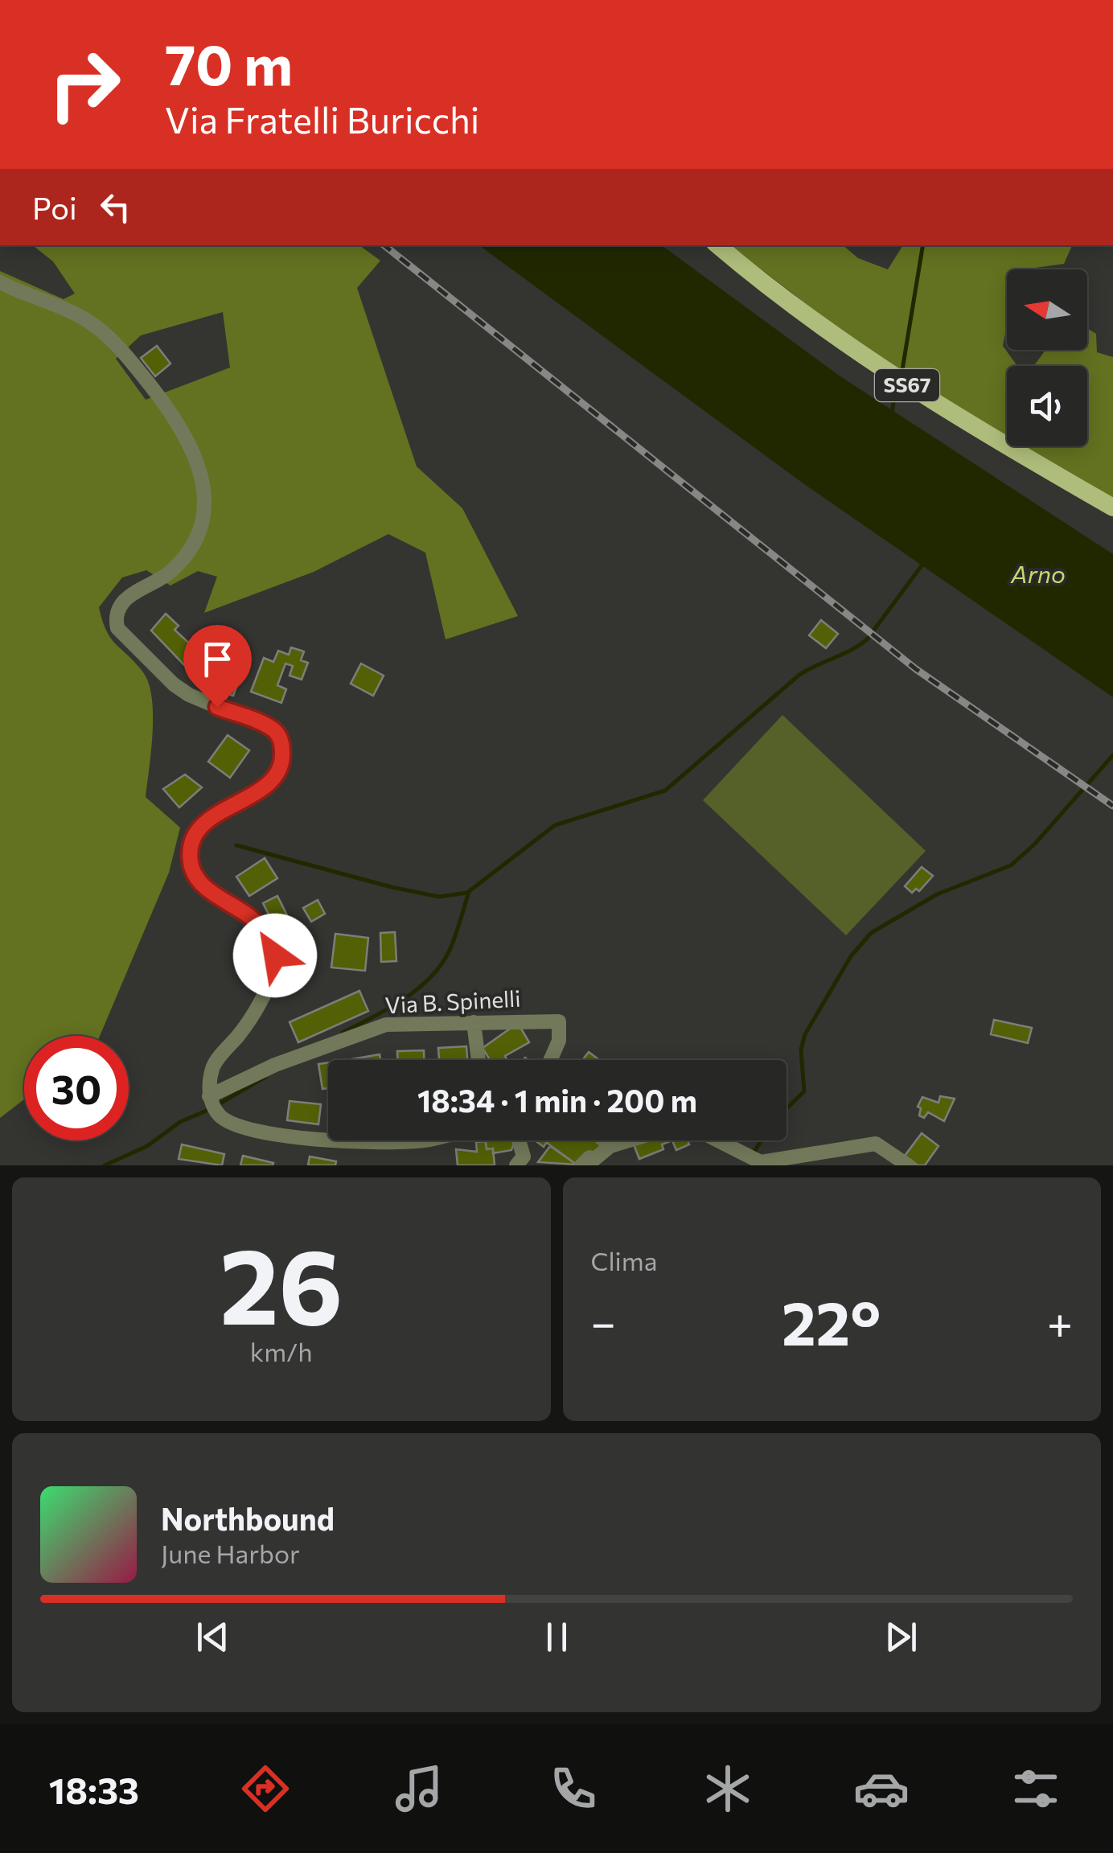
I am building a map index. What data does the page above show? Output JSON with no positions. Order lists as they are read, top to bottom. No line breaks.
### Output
{"streets":{"main road":["SS67"],"street":["Via B. Spinelli"]},"water":["Arno"],"north":"left","page":{"turn":["70 m","Via Fratelli Buricchi"],"then":"Poi","limit":"30","trip":"18:34 · 1 min · 200 m","tile":[["26","km/h"],"Clima"],"heat":["−","22°","+"],"song":["Northbound","June Harbor"],"tabs":"18:33"}}
